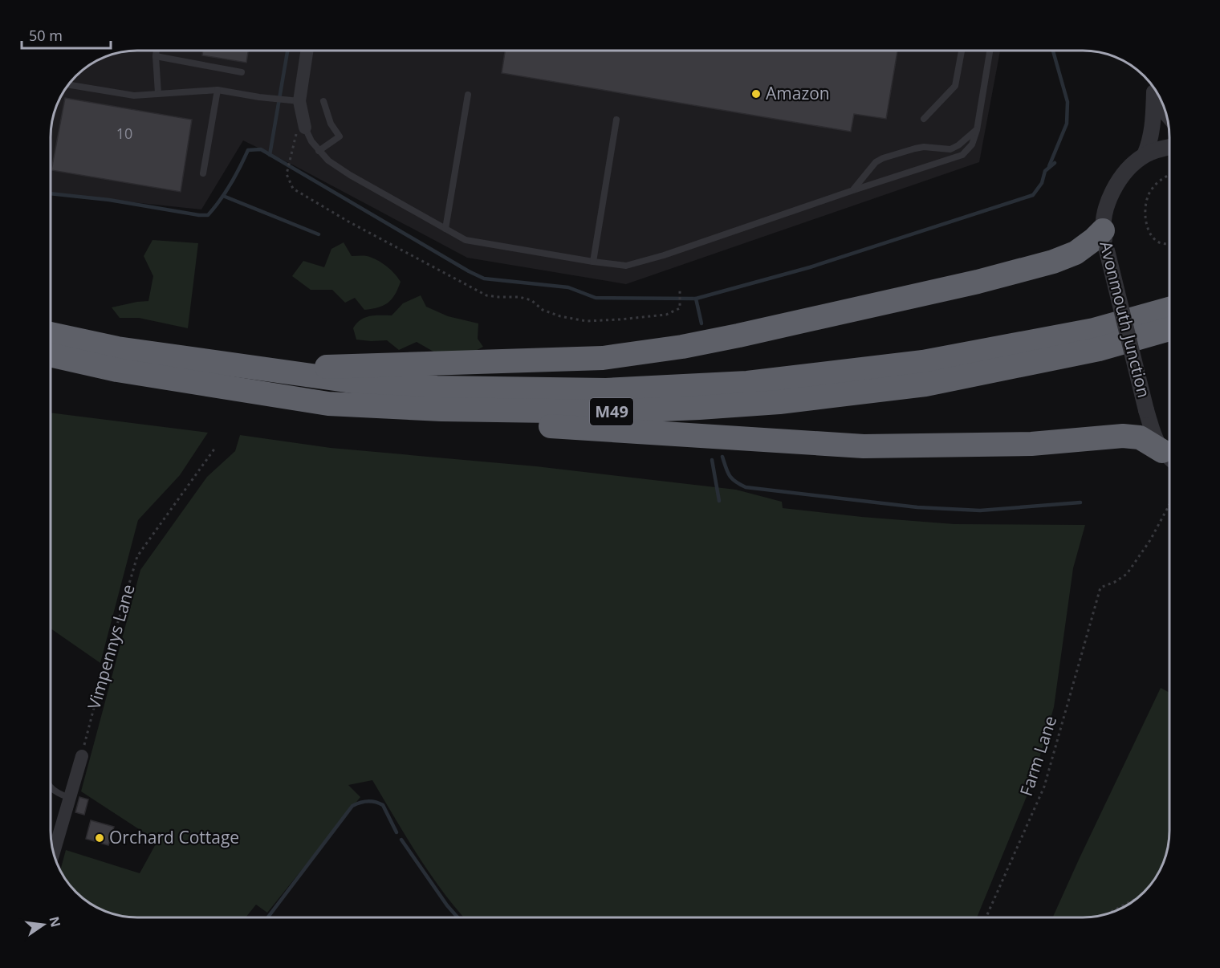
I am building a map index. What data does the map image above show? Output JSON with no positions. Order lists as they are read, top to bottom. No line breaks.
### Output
{"streets":{"highway":["M49"],"street":["Avonmouth Junction"],"path":["Vimpennys Lane","Farm Lane"]},"crossings":[["Avonmouth Junction","M49"]],"places":["Amazon","Orchard Cottage"],"house_numbers":["10"],"scale_bar":"50 m","north":"right"}
